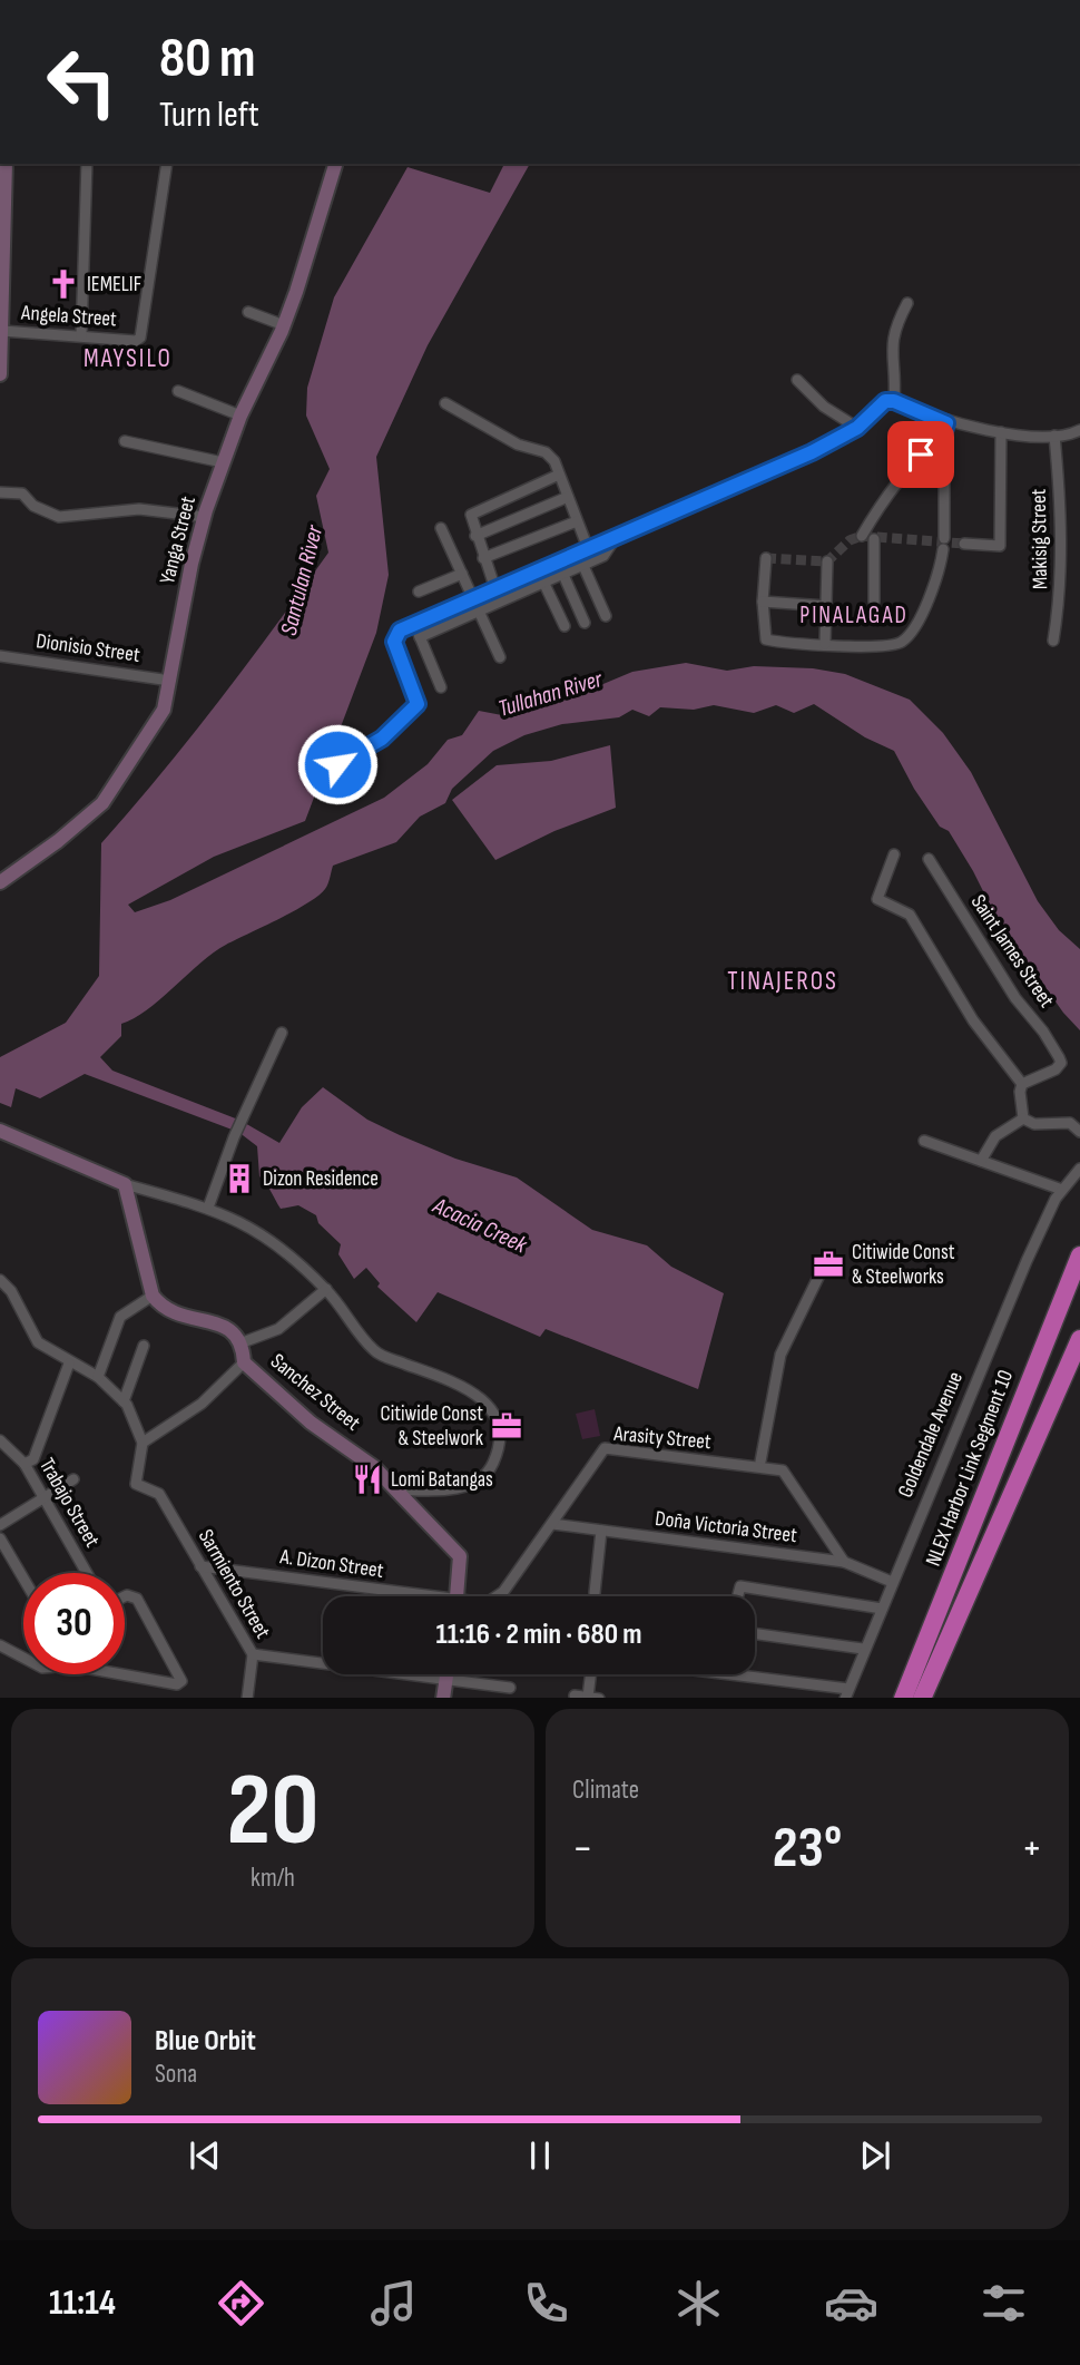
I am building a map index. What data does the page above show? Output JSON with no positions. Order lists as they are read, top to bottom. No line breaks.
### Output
{"streets":{"highway":["NLEX Harbor Link Segment 10"],"street":["Angela Street","Makisig Street","Yanga Street","Dionisio Street","Saint James Street","Sanchez Street","Goldendale Avenue","Arasity Street","Trabajo Street","Doña Victoria Street","A. Dizon Street","Sarmiento Street"]},"crossings":[["Yanga Street","Dionisio Street"],["Goldendale Avenue","Doña Victoria Street"],["Arasity Street","Doña Victoria Street"],["A. Dizon Street","Sarmiento Street"]],"districts":["MAYSILO","PINALAGAD","TINAJEROS"],"water":["Santulan River","Tullahan River","Acacia Creek"],"places":{"church":["IEMELIF"],"building":["Dizon Residence"],"office":["Citiwide Const & Steelworks","Citiwide Const & Steelwork"],"restaurant":["Lomi Batangas"]},"page":{"turn":["80 m","Turn left"],"limit":"30","trip":"11:16 · 2 min · 680 m","tile":[["20","km/h"],"Climate"],"heat":["−","23°","+"],"song":["Blue Orbit","Sona"],"tabs":"11:14"}}
